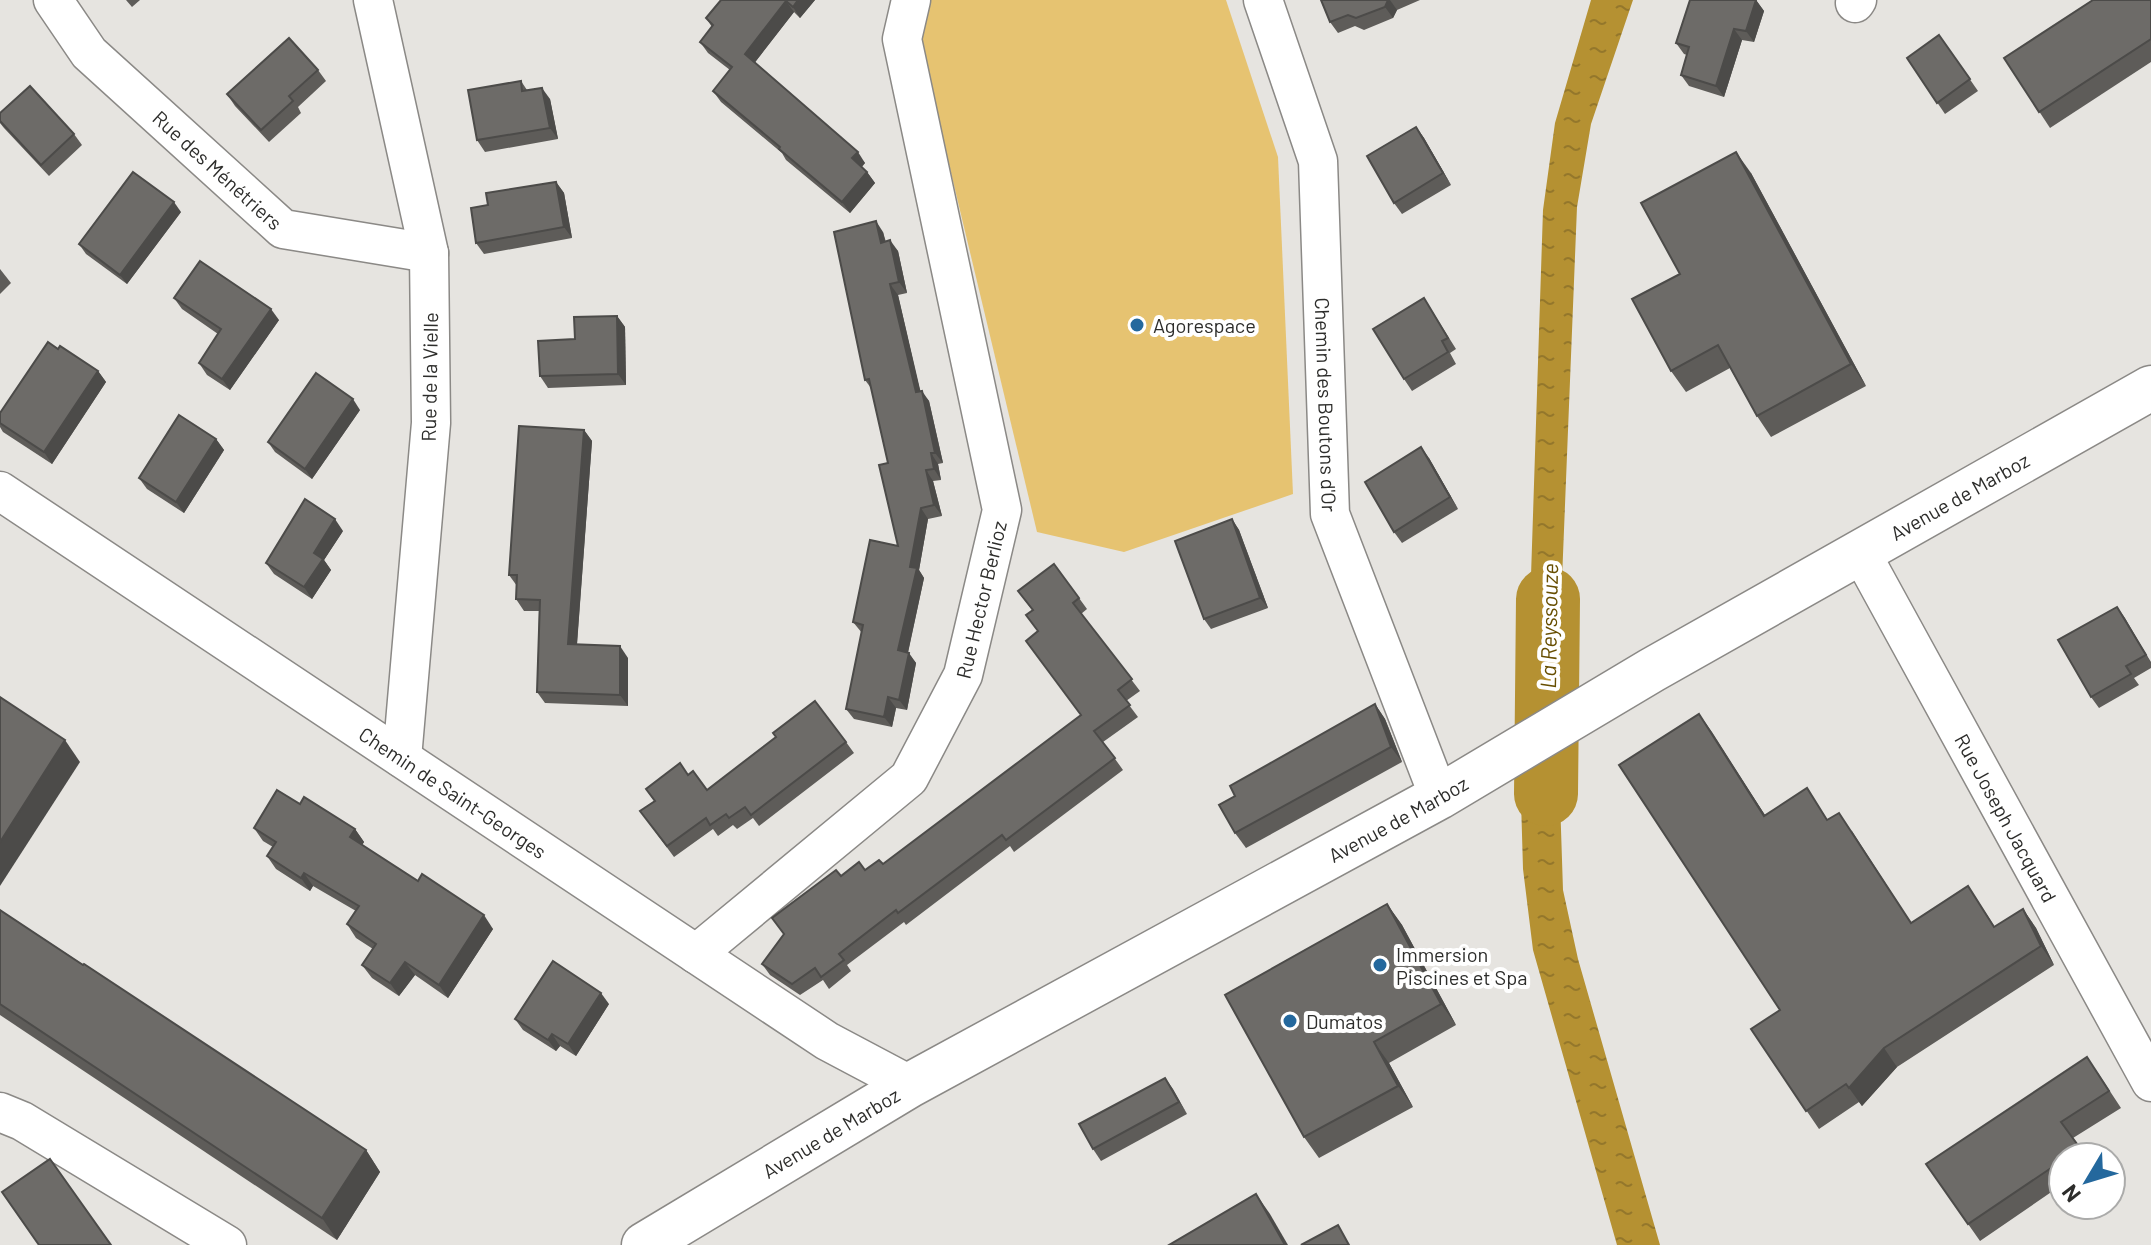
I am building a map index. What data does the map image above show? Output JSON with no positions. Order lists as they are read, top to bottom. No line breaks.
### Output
{"streets":{"main road":["Avenue de Marboz"],"street":["Rue des Ménétriers","Rue de la Vielle","Chemin des Boutons d'Or","Rue Hector Berlioz","Chemin de Saint-Georges","Rue Joseph Jacquard"]},"crossings":[["Rue des Ménétriers","Rue de la Vielle"],["Rue de la Vielle","Chemin de Saint-Georges"],["Chemin des Boutons d'Or","Avenue de Marboz"],["Avenue de Marboz","Chemin de Saint-Georges"],["Avenue de Marboz","Rue Joseph Jacquard"],["Rue Hector Berlioz","Chemin de Saint-Georges"]],"water":["La Reyssouze"],"places":["Agorespace","Immersion Piscines et Spa","Dumatos"],"north":"bottom left"}
